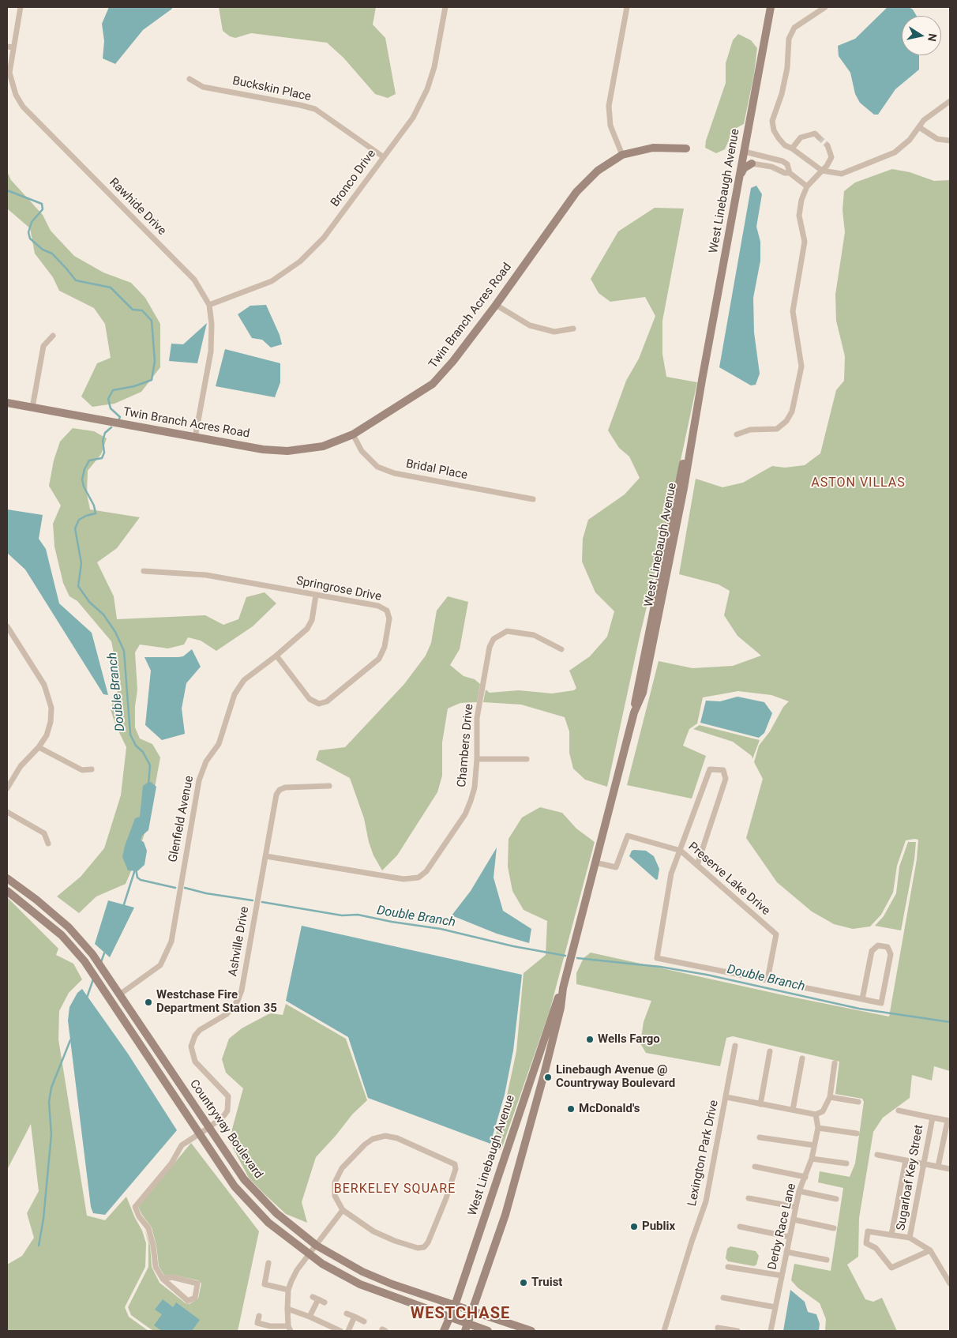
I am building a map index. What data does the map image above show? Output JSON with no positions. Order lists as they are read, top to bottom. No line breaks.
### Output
{"streets":{"street":["Buckskin Place","Bronco Drive","West Linebaugh Avenue","Rawhide Drive","Twin Branch Acres Road","Bridal Place","Springrose Drive","Chambers Drive","Glenfield Avenue","Preserve Lake Drive","Ashville Drive","Countryway Boulevard","Lexington Park Drive","Sugarloaf Key Street","Derby Race Lane"]},"crossings":[["Buckskin Place","Bronco Drive"],["Bronco Drive","Rawhide Drive"],["West Linebaugh Avenue","Preserve Lake Drive"],["West Linebaugh Avenue","Countryway Boulevard"],["Rawhide Drive","Twin Branch Acres Road"],["Twin Branch Acres Road","Bridal Place"],["Springrose Drive","Glenfield Avenue"],["Chambers Drive","Ashville Drive"],["Glenfield Avenue","Countryway Boulevard"],["Ashville Drive","Countryway Boulevard"]],"districts":["ASTON VILLAS","BERKELEY SQUARE","WESTCHASE"],"water":["Double Branch"],"places":["Westchase Fire Department Station 35","Wells Fargo","Linebaugh Avenue @ Countryway Boulevard","McDonald's","Publix","Truist"],"north":"right"}
